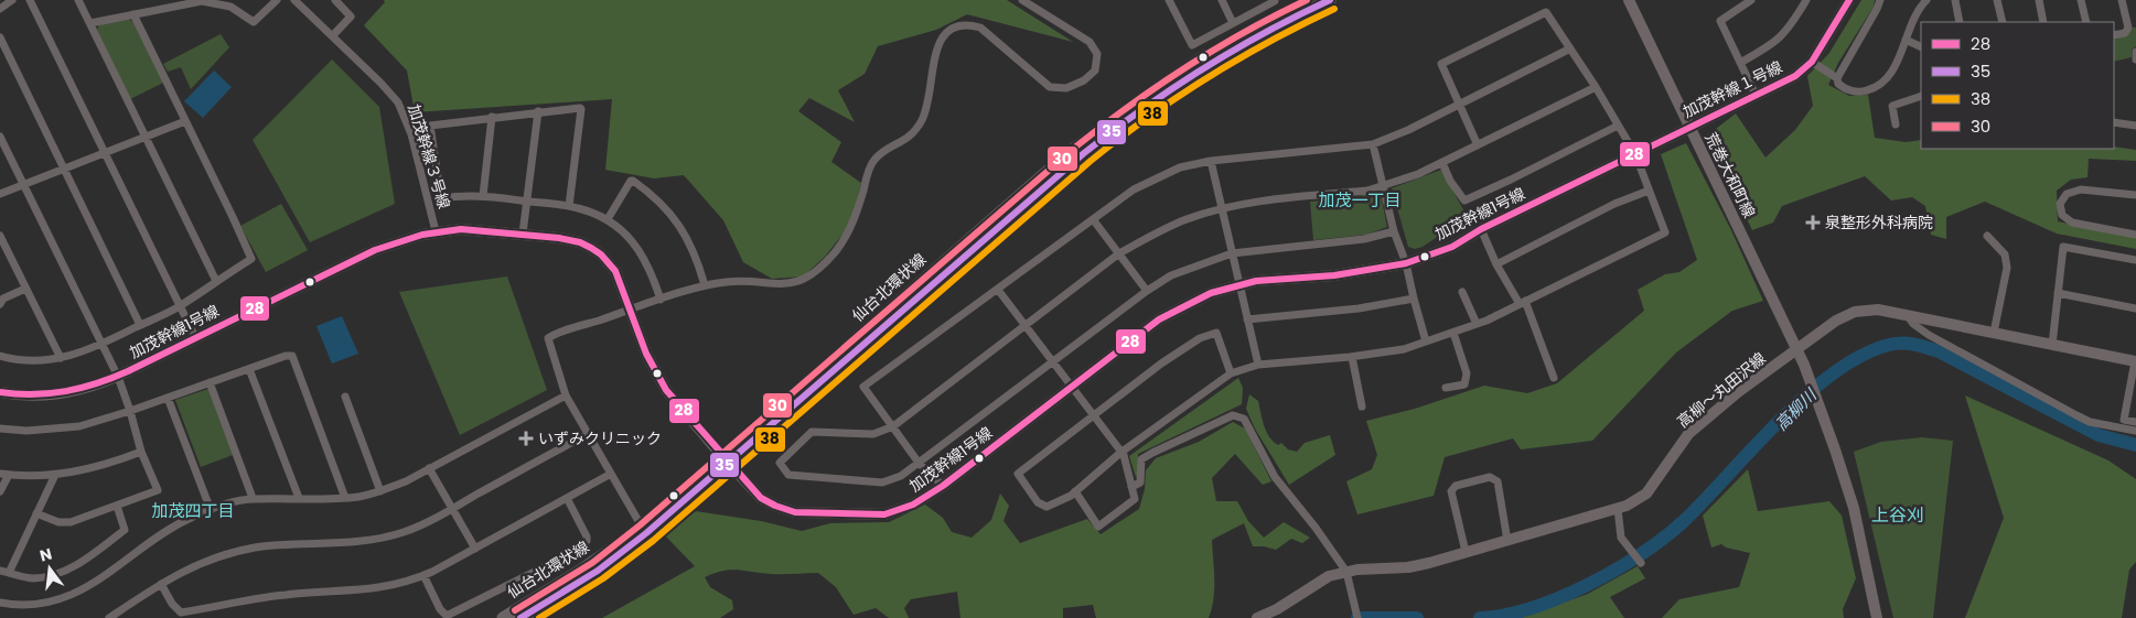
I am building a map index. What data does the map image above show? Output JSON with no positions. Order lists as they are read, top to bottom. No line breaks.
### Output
{"streets":{"main road":["仙台北環状線"],"street":["加茂幹線１号線","加茂幹線３号線","荒巻大和町線","加茂幹線1号線","高柳～丸田沢線"]},"crossings":[["加茂幹線１号線","加茂幹線1号線"],["加茂幹線３号線","加茂幹線1号線"],["荒巻大和町線","高柳～丸田沢線"],["加茂幹線1号線","仙台北環状線"]],"districts":["加茂一丁目","加茂四丁目","上谷刈"],"water":["高柳川"],"places":{"health":["泉整形外科病院","いずみクリニック"]},"lines":["transit line 28","transit line 35","transit line 30","transit line 38"],"legend":["28","35","38","30"],"north":"top"}
